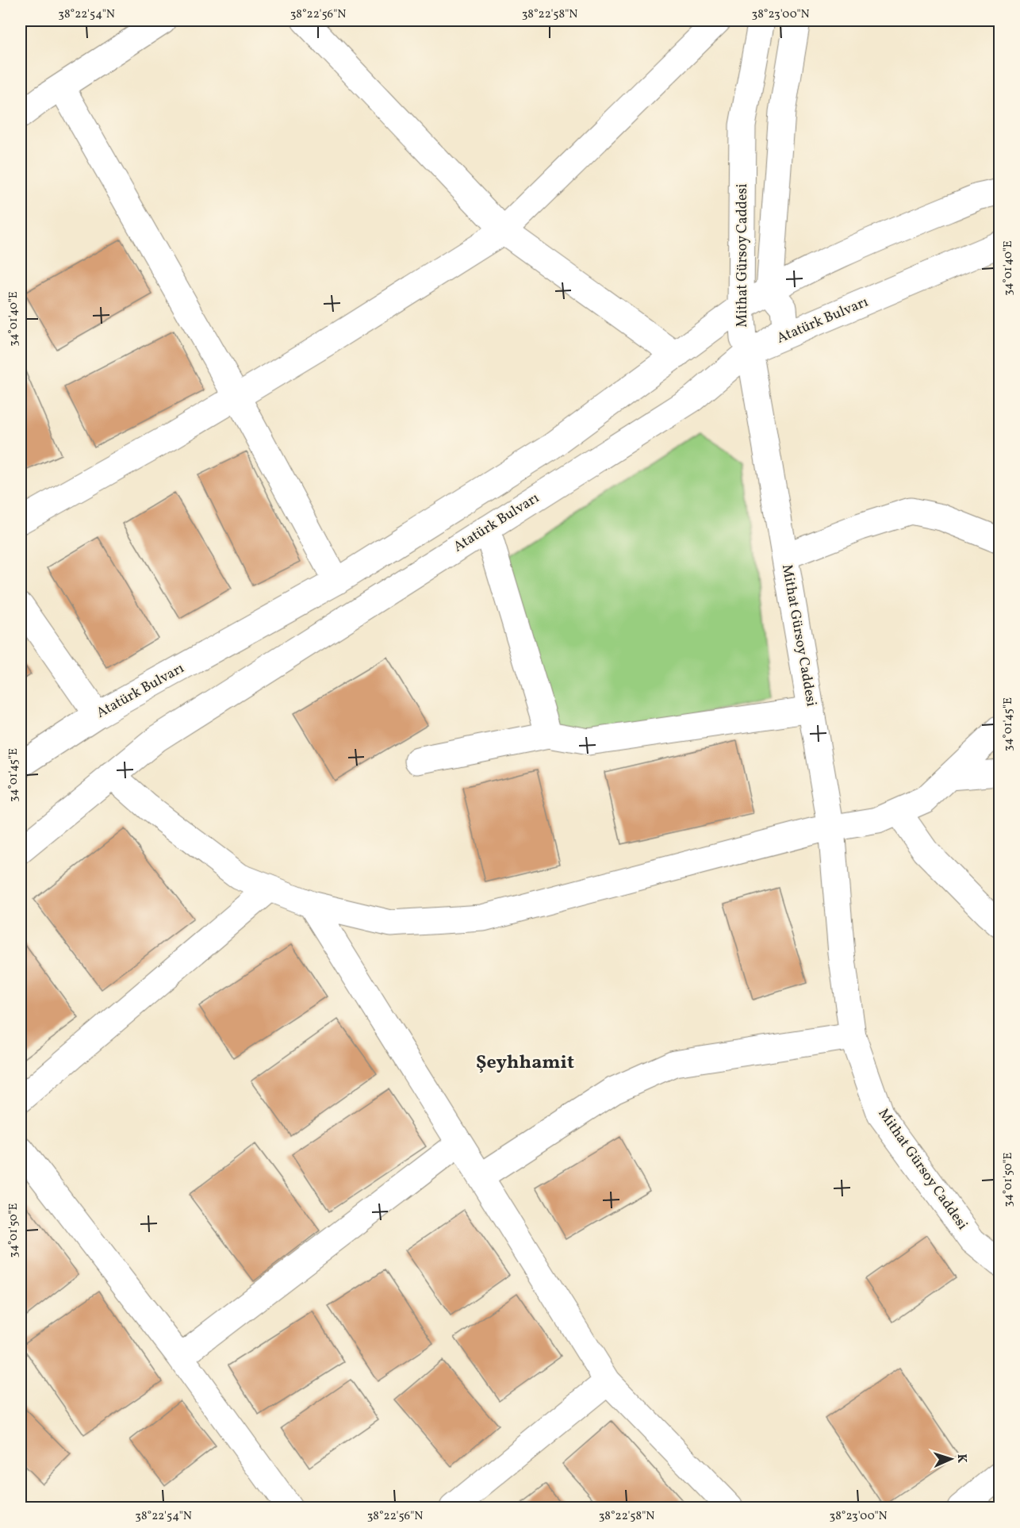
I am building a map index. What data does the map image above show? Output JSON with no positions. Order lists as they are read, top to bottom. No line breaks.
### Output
{"streets":{"street":["Mithat Gürsoy Caddesi","Atatürk Bulvarı"]},"crossings":[["Mithat Gürsoy Caddesi","Atatürk Bulvarı"]],"districts":["Şeyhhamit"],"north":"right","coordinates":["38°22'54\"N","38°22'56\"N","38°22'58\"N","38°23'00\"N","34°01'40\"E","34°01'45\"E","34°01'50\"E"]}
